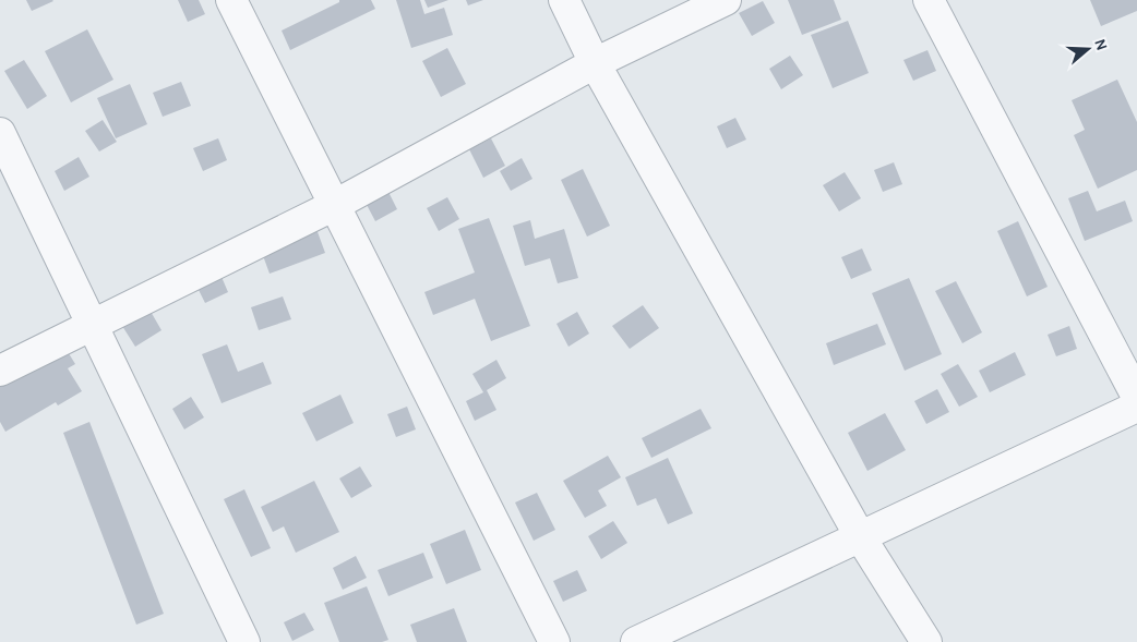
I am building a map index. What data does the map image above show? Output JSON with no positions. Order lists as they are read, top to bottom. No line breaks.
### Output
{"north":"right"}
